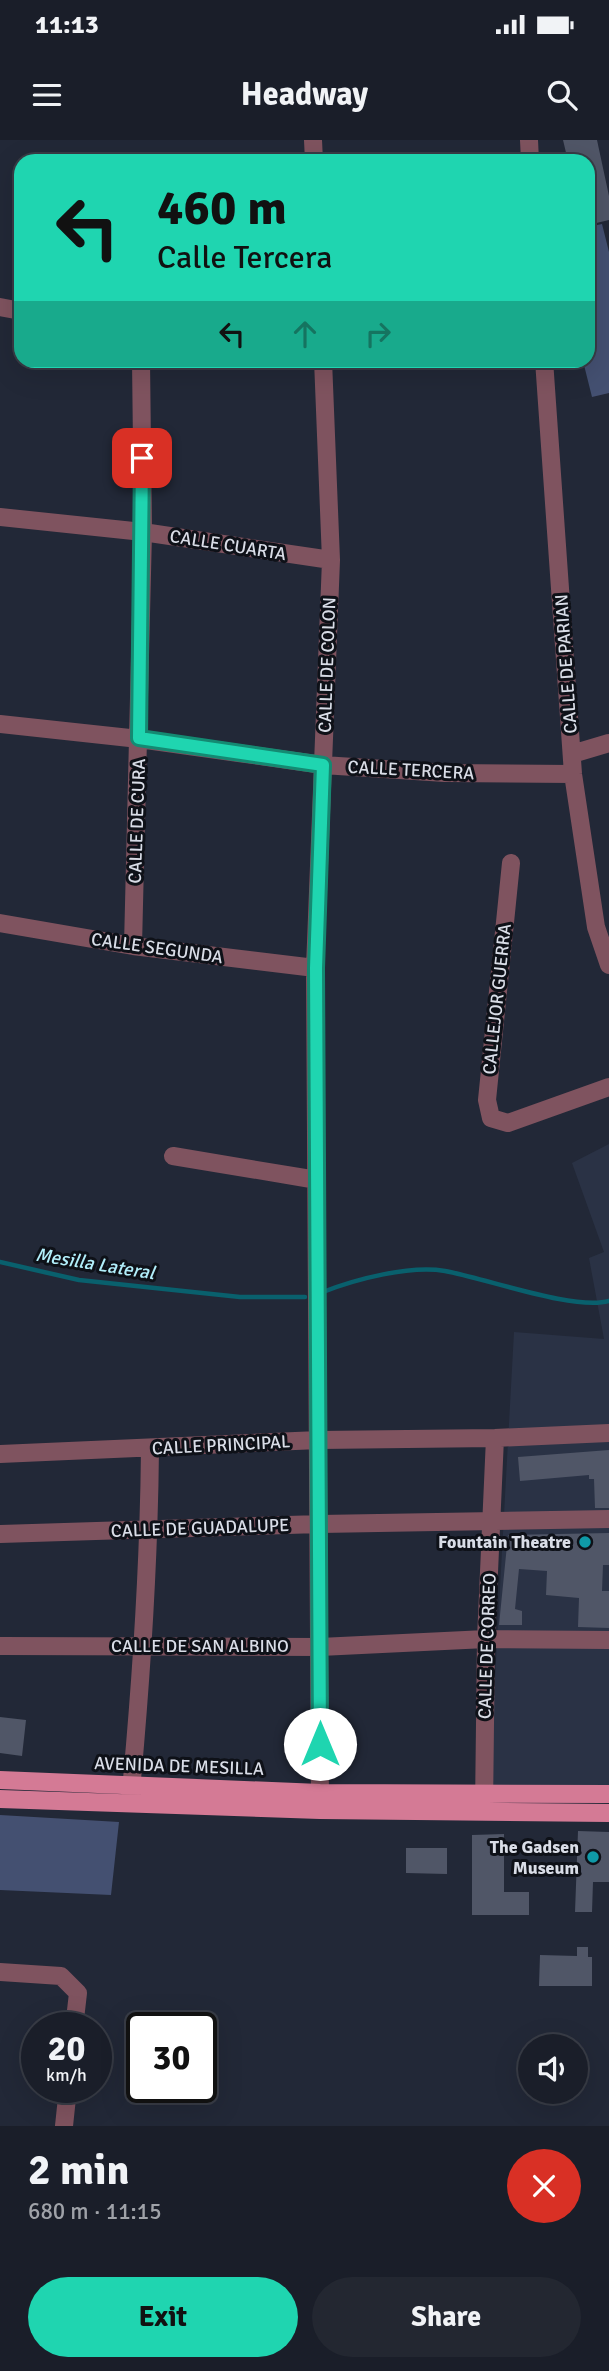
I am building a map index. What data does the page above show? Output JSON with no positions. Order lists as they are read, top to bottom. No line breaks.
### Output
{"streets":{"main road":["AVENIDA DE MESILLA"],"street":["CALLE CUARTA","CALLE DE PARIAN","CALLE DE COLON","CALLE TERCERA","CALLE DE CURA","CALLE SEGUNDA","CALLEJOR GUERRA","CALLE PRINCIPAL","CALLE DE GUADALUPE","CALLE DE SAN ALBINO","CALLE DE CORREO"]},"crossings":[["CALLE CUARTA","CALLE DE COLON"],["CALLE CUARTA","CALLE DE CURA"],["CALLE DE PARIAN","CALLE TERCERA"],["CALLE DE COLON","CALLE TERCERA"],["CALLE DE COLON","CALLE SEGUNDA"],["CALLE DE COLON","CALLE PRINCIPAL"],["CALLE DE COLON","CALLE DE GUADALUPE"],["CALLE DE COLON","CALLE DE SAN ALBINO"],["CALLE DE COLON","AVENIDA DE MESILLA"],["CALLE TERCERA","CALLE DE CURA"],["CALLE DE CURA","CALLE SEGUNDA"],["CALLE PRINCIPAL","CALLE DE CORREO"],["CALLE DE GUADALUPE","CALLE DE CORREO"],["CALLE DE SAN ALBINO","CALLE DE CORREO"],["CALLE DE CORREO","AVENIDA DE MESILLA"]],"water":["Mesilla Lateral"],"places":["Fountain Theatre","The Gadsen Museum"],"page":{"status":"11:13","header":"Headway","turn":["460 m","Calle Tercera"],"speed":"20 km/h","limit":"30","heading":["2 min","680 m · 11:15"],"buttons":["Exit","Share"]}}
